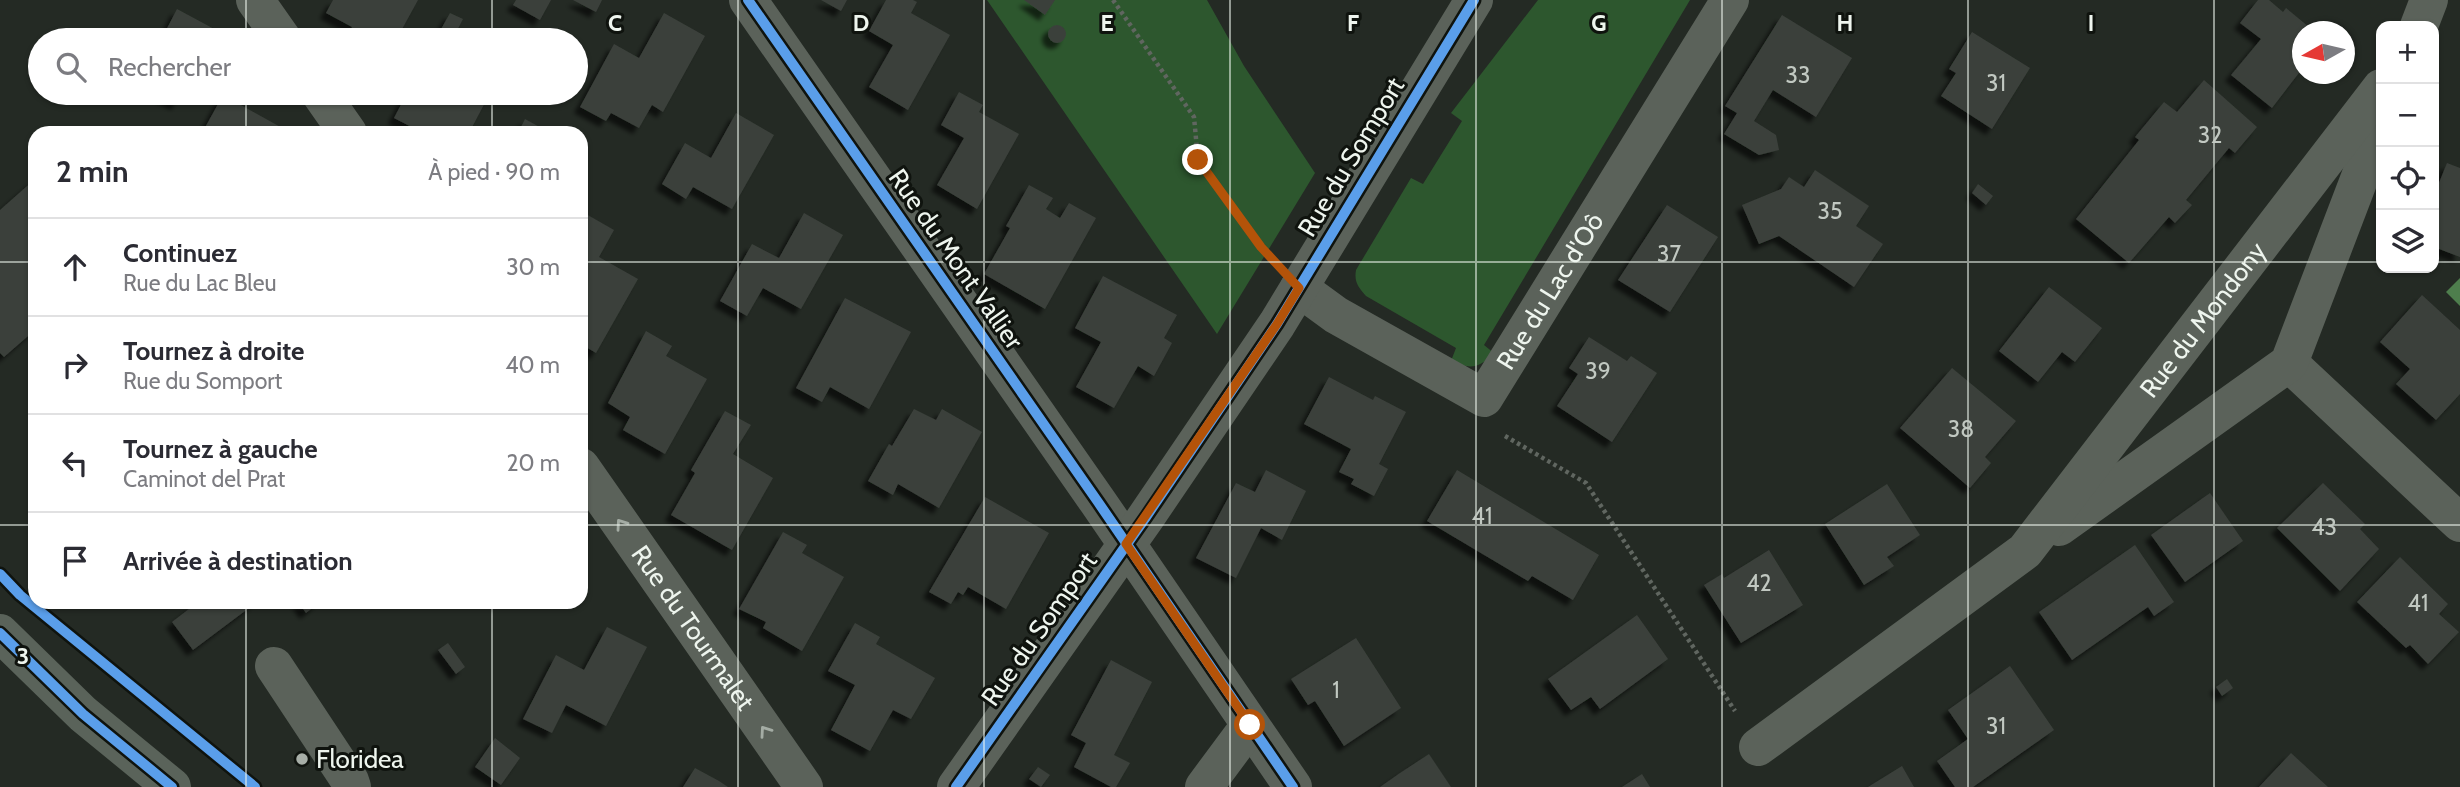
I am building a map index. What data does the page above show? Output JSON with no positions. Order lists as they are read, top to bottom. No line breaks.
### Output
{"streets":{"street":["Rue du Somport","Rue du Mont Vallier","Rue du Lac d'Oô","Rue du Mondony","Rue du Tourmalet"]},"crossings":[["Rue du Somport","Rue du Mont Vallier"],["Rue du Somport","Rue du Lac d'Oô"]],"one_way":["Rue du Tourmalet"],"places":["Floridea"],"house_numbers":["33","31","32","35","37","39","38","41","43","42","41","1","31"],"north":"left","page":{"map_buttons":["+","−"],"search":"Rechercher","heading":["2 min","À pied · 90 m"],"list":[["Continuez","Rue du Lac Bleu","30 m"],["Tournez à droite","Rue du Somport","40 m"],["Tournez à gauche","Caminot del Prat","20 m"],"Arrivée à destination"]},"grid":{"columns":["C","D","E","F","G","H","I"],"rows":["3"]}}
